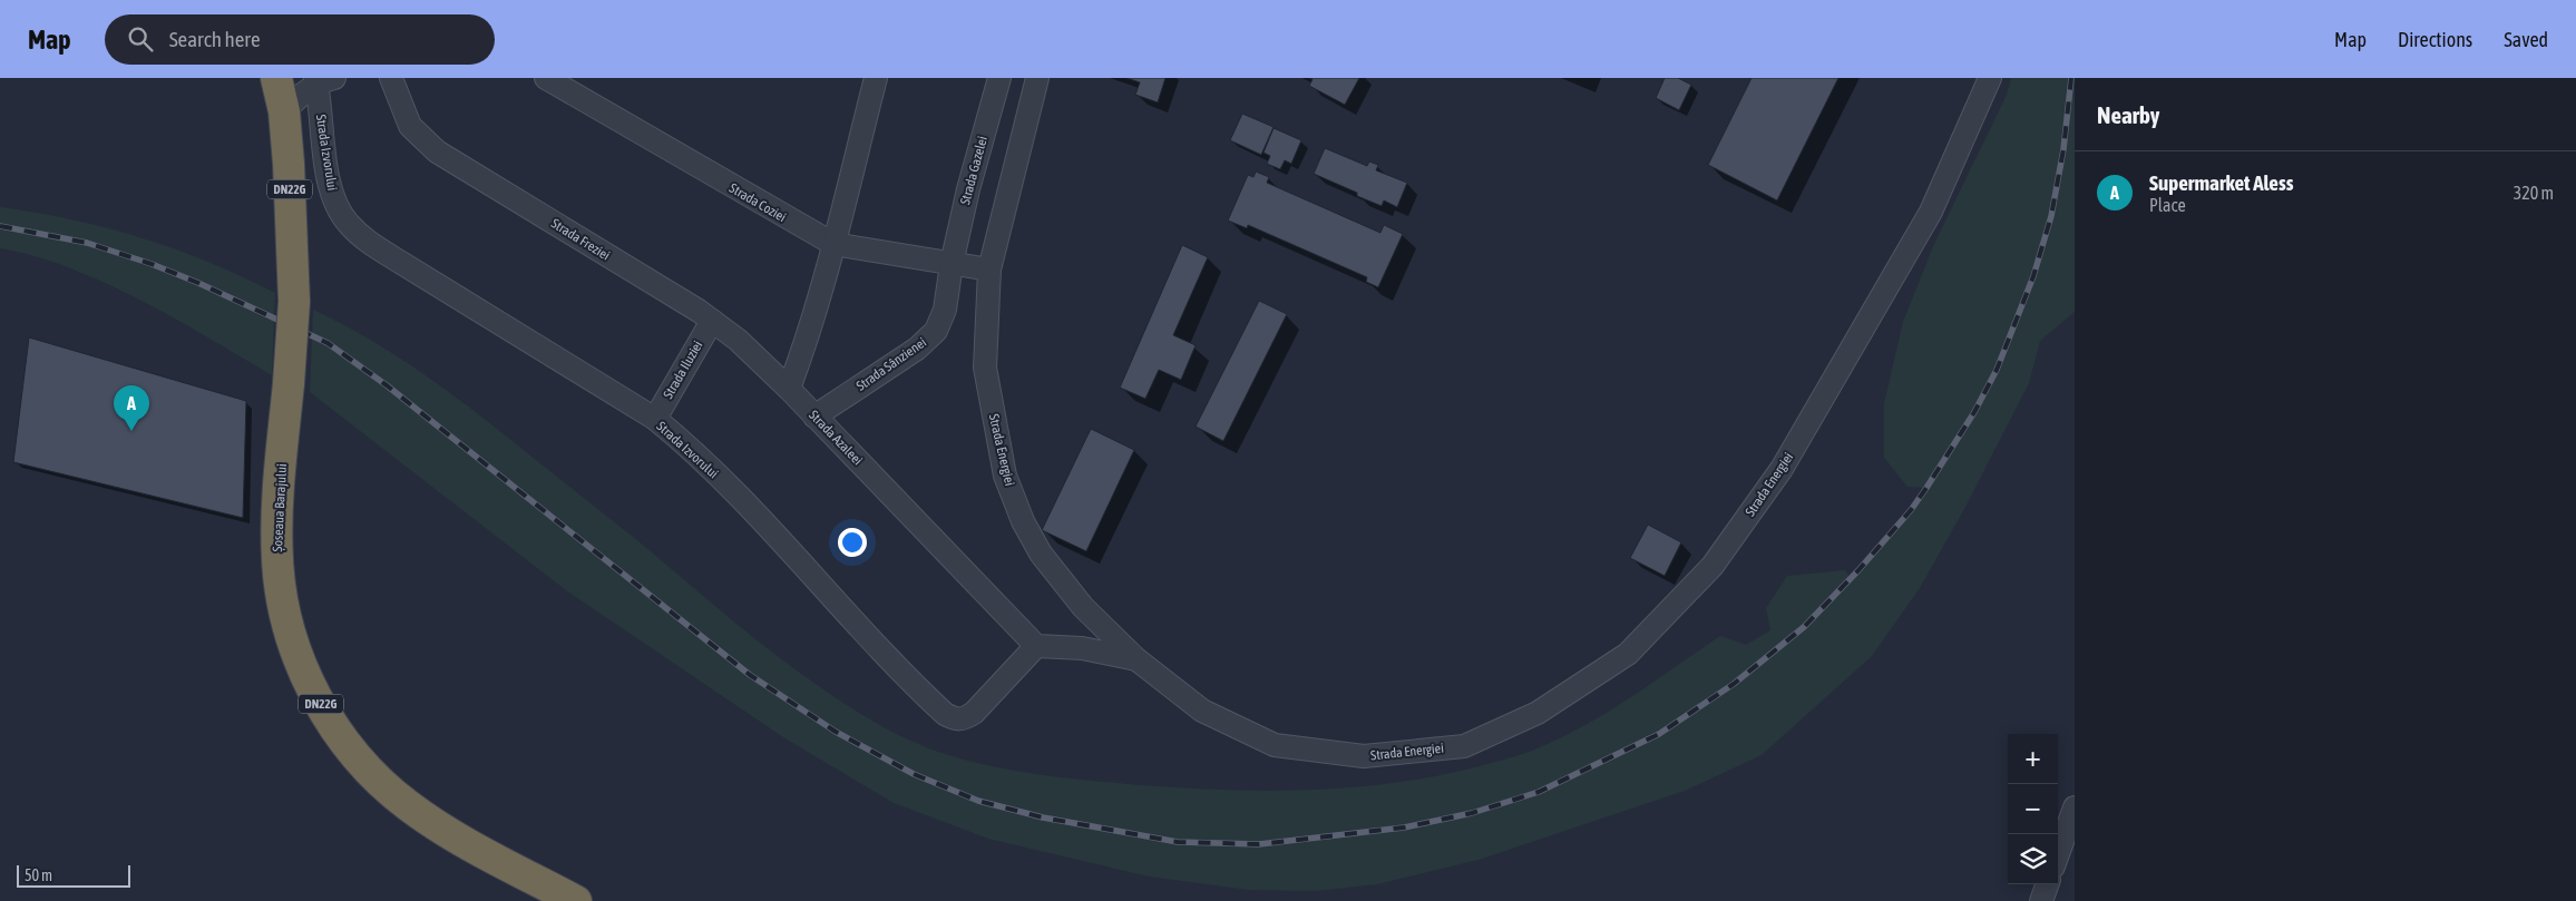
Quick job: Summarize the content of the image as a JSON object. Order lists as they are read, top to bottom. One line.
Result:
{"streets":{"highway":["DN22G","Șoseaua Barajului"],"street":["Strada Izvorului","Strada Gazelei","Strada Coziei","Strada Freziei","Strada Sânzienei","Strada Iluziei","Strada Azaleei","Strada Energiei"]},"crossings":[["Strada Izvorului","Strada Iluziei"],["Strada Izvorului","Strada Azaleei"],["Strada Gazelei","Strada Coziei"],["Strada Gazelei","Strada Sânzienei"],["Strada Coziei","Strada Sânzienei"],["Strada Coziei","Strada Energiei"],["Strada Freziei","Strada Iluziei"],["Strada Freziei","Strada Azaleei"],["Strada Sânzienei","Strada Azaleei"]],"scale_bar":"50 m","page":{"header":"Map","search":"Search here","nav":["Map","Directions","Saved"],"heading":"Nearby","list":[{"mark":"A","name":"Supermarket Aless","note":"Place","value":"320 m"}],"pins":"A","map_buttons":["+","−"],"scale":"50 m"}}
